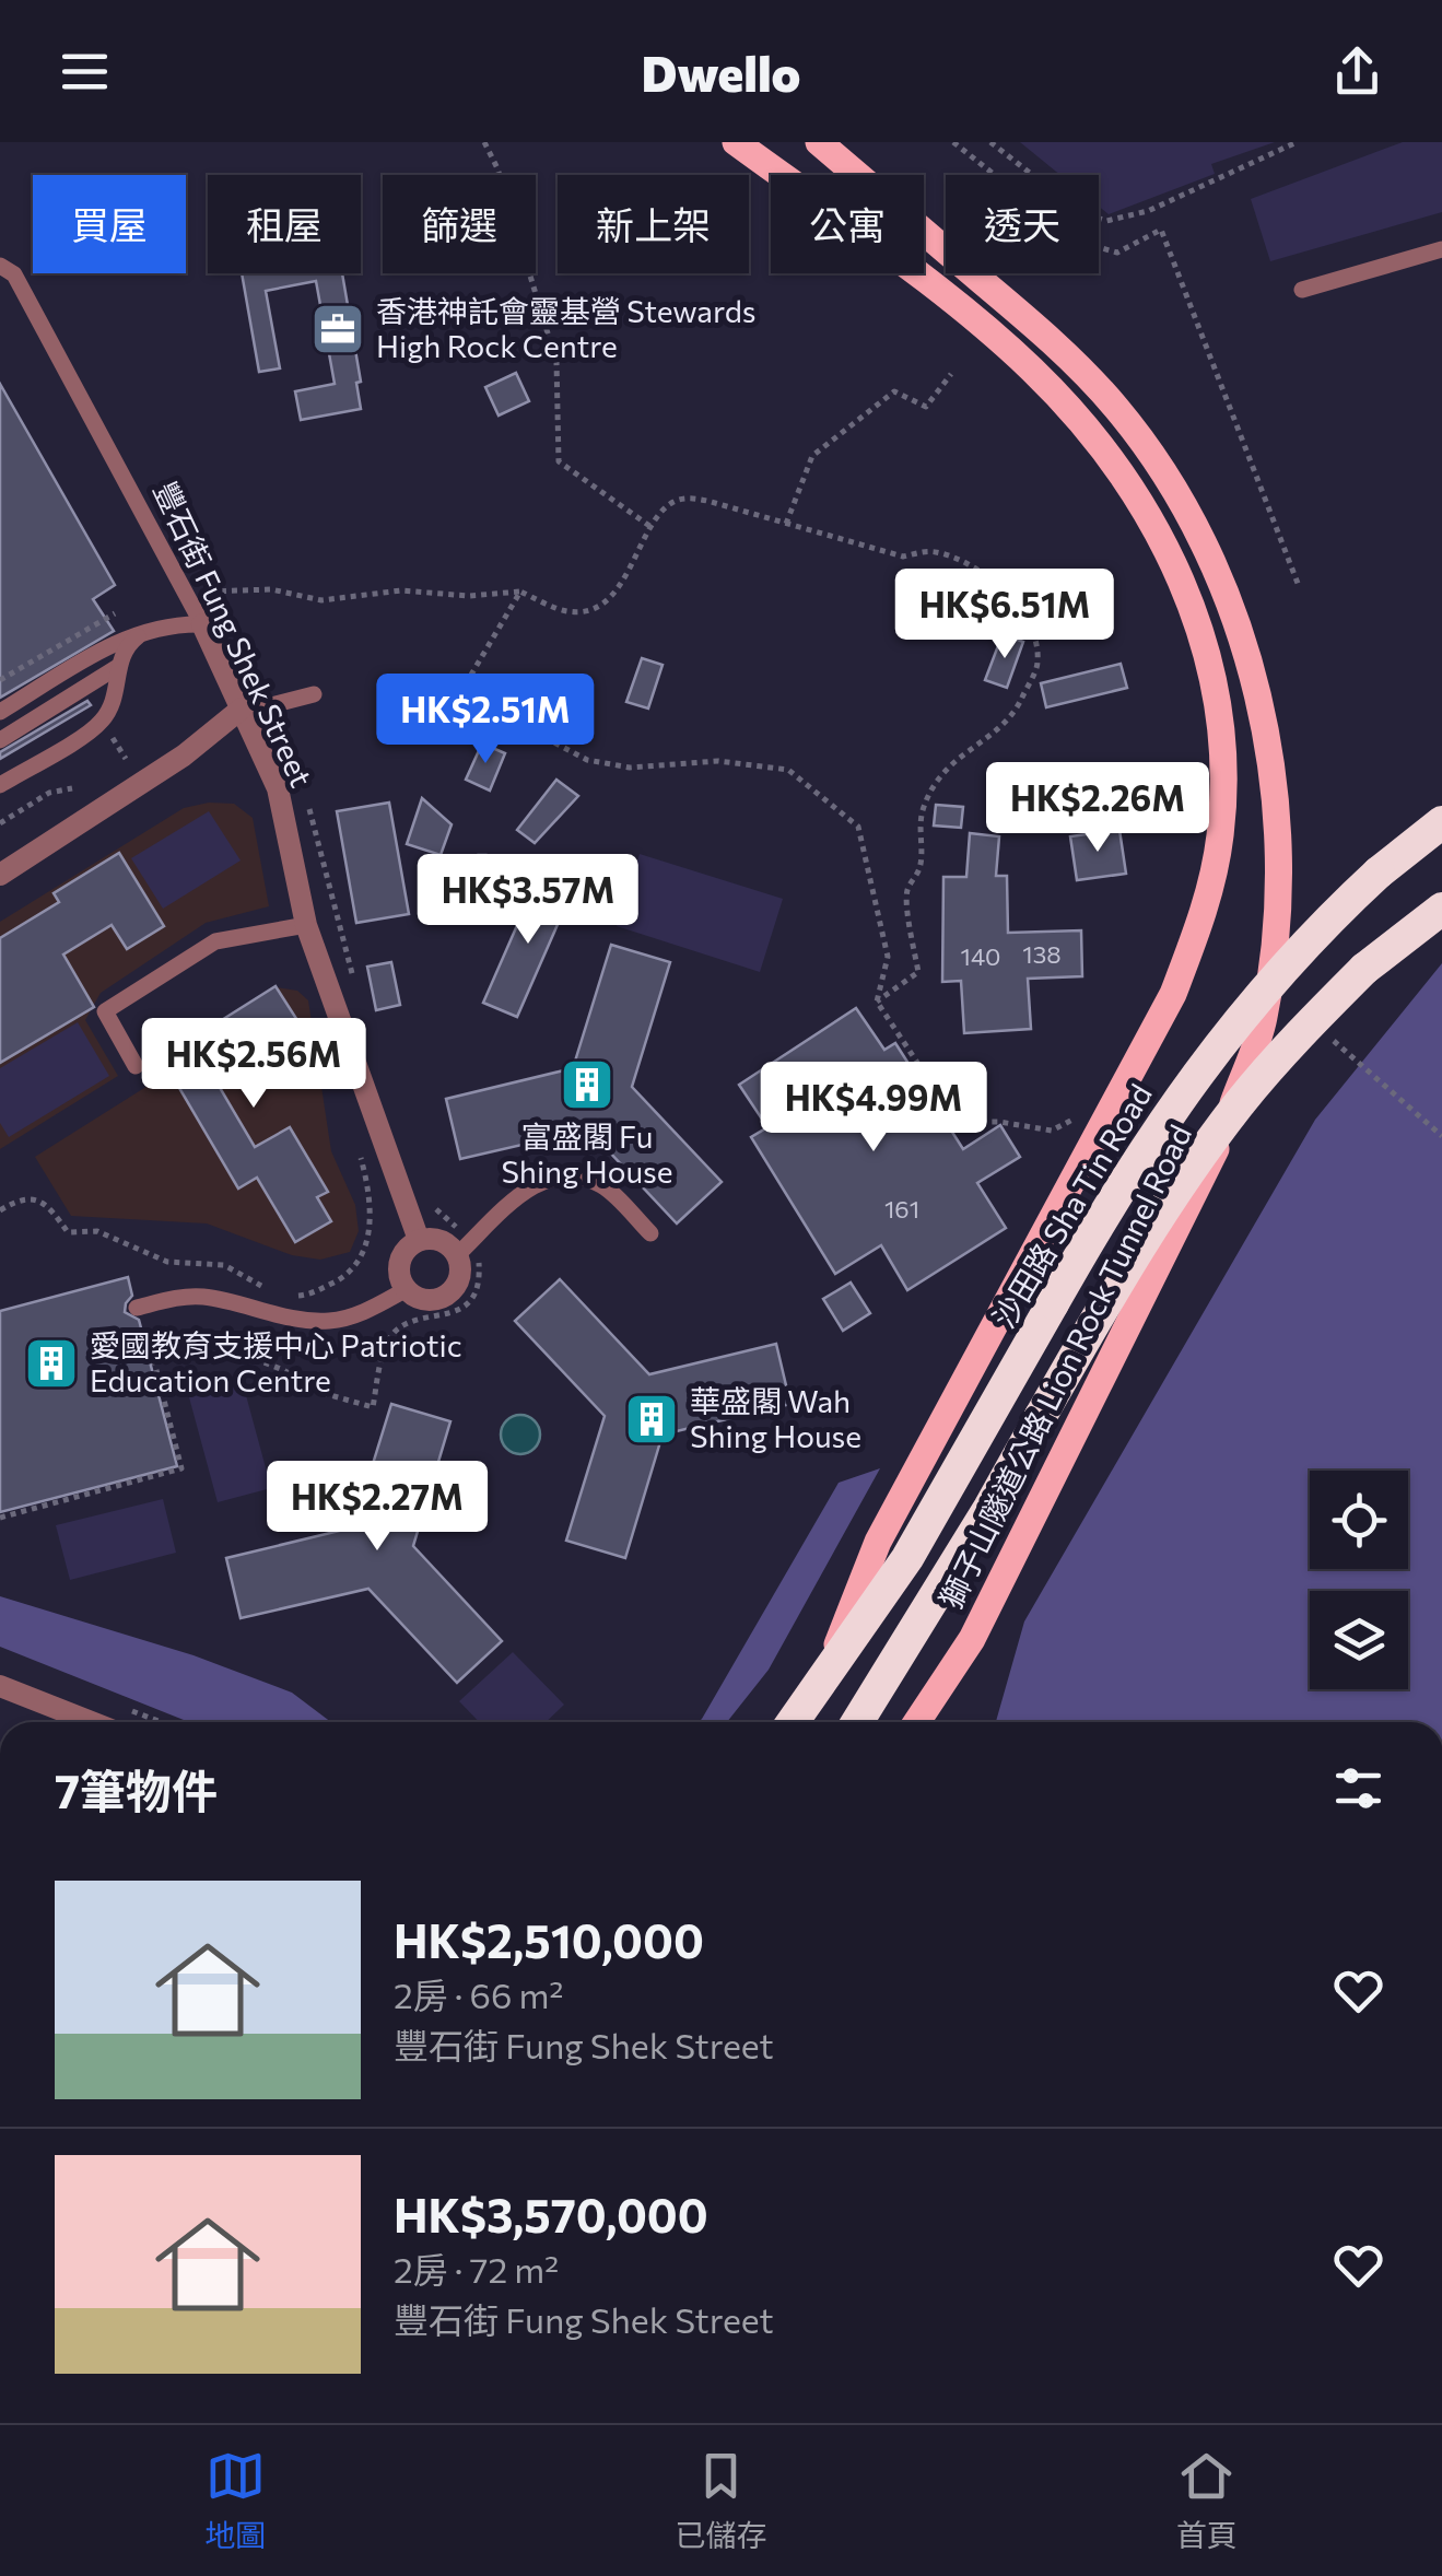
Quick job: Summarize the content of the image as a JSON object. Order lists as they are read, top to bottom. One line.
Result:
{"streets":{"highway":["沙田路 Sha Tin Road"],"main road":["獅子山隧道公路 Lion Rock Tunnel Road"],"street":["豐石街 Fung Shek Street"]},"places":{"office":["香港神託會靈基營 Stewards High Rock Centre"],"building":["富盛閣 Fu Shing House","愛國教育支援中心 Patriotic Education Centre","華盛閣 Wah Shing House"]},"house_numbers":["138","140","161"],"page":{"header":"Dwello","chip":["買屋","租屋","篩選","新上架","公寓","透天"],"price":["HK$6.51M","HK$2.51M","HK$2.26M","HK$3.57M","HK$2.56M","HK$4.99M","HK$2.27M"],"heading":"7筆物件","list":[{"name":"HK$2,510,000","note":"2房 · 66 m² · 豐石街 Fung Shek Street"},{"name":"HK$3,570,000","note":"2房 · 72 m² · 豐石街 Fung Shek Street"}],"tabs":["地圖","已儲存","首頁"]}}
